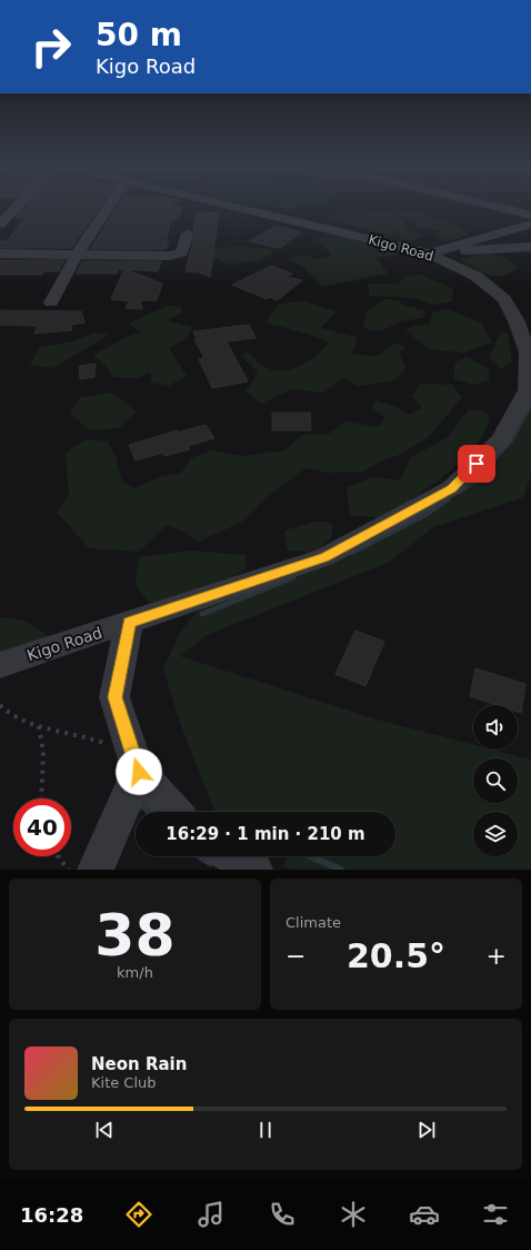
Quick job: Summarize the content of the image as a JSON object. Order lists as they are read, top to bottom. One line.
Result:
{"streets":{"street":["Kigo Road"]},"page":{"turn":["50 m","Kigo Road"],"limit":"40","trip":"16:29 · 1 min · 210 m","tile":[["38","km/h"],"Climate"],"heat":["−","20.5°","+"],"song":["Neon Rain","Kite Club"],"tabs":"16:28"}}
